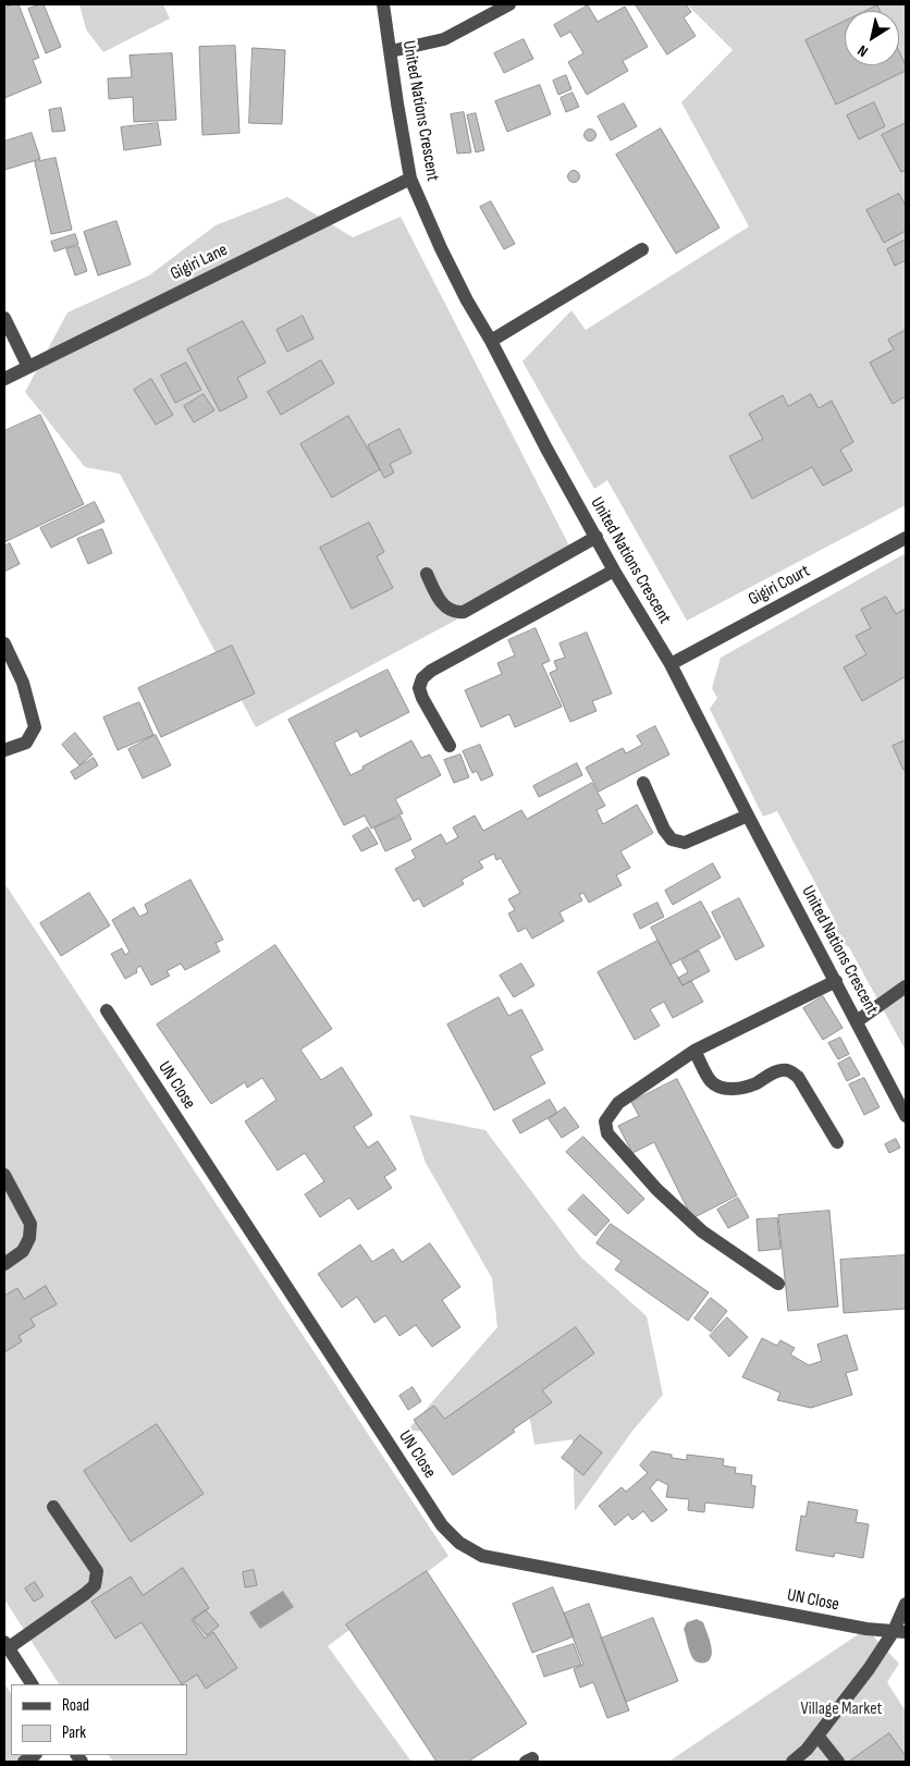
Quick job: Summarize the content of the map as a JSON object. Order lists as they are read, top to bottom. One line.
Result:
{"streets":{"street":["United Nations Crescent","Gigiri Lane","Gigiri Court","UN Close"]},"crossings":[["United Nations Crescent","Gigiri Lane"],["United Nations Crescent","Gigiri Court"]],"parks":["Village Market"],"legend":["Road","Park"],"north":"bottom left"}
